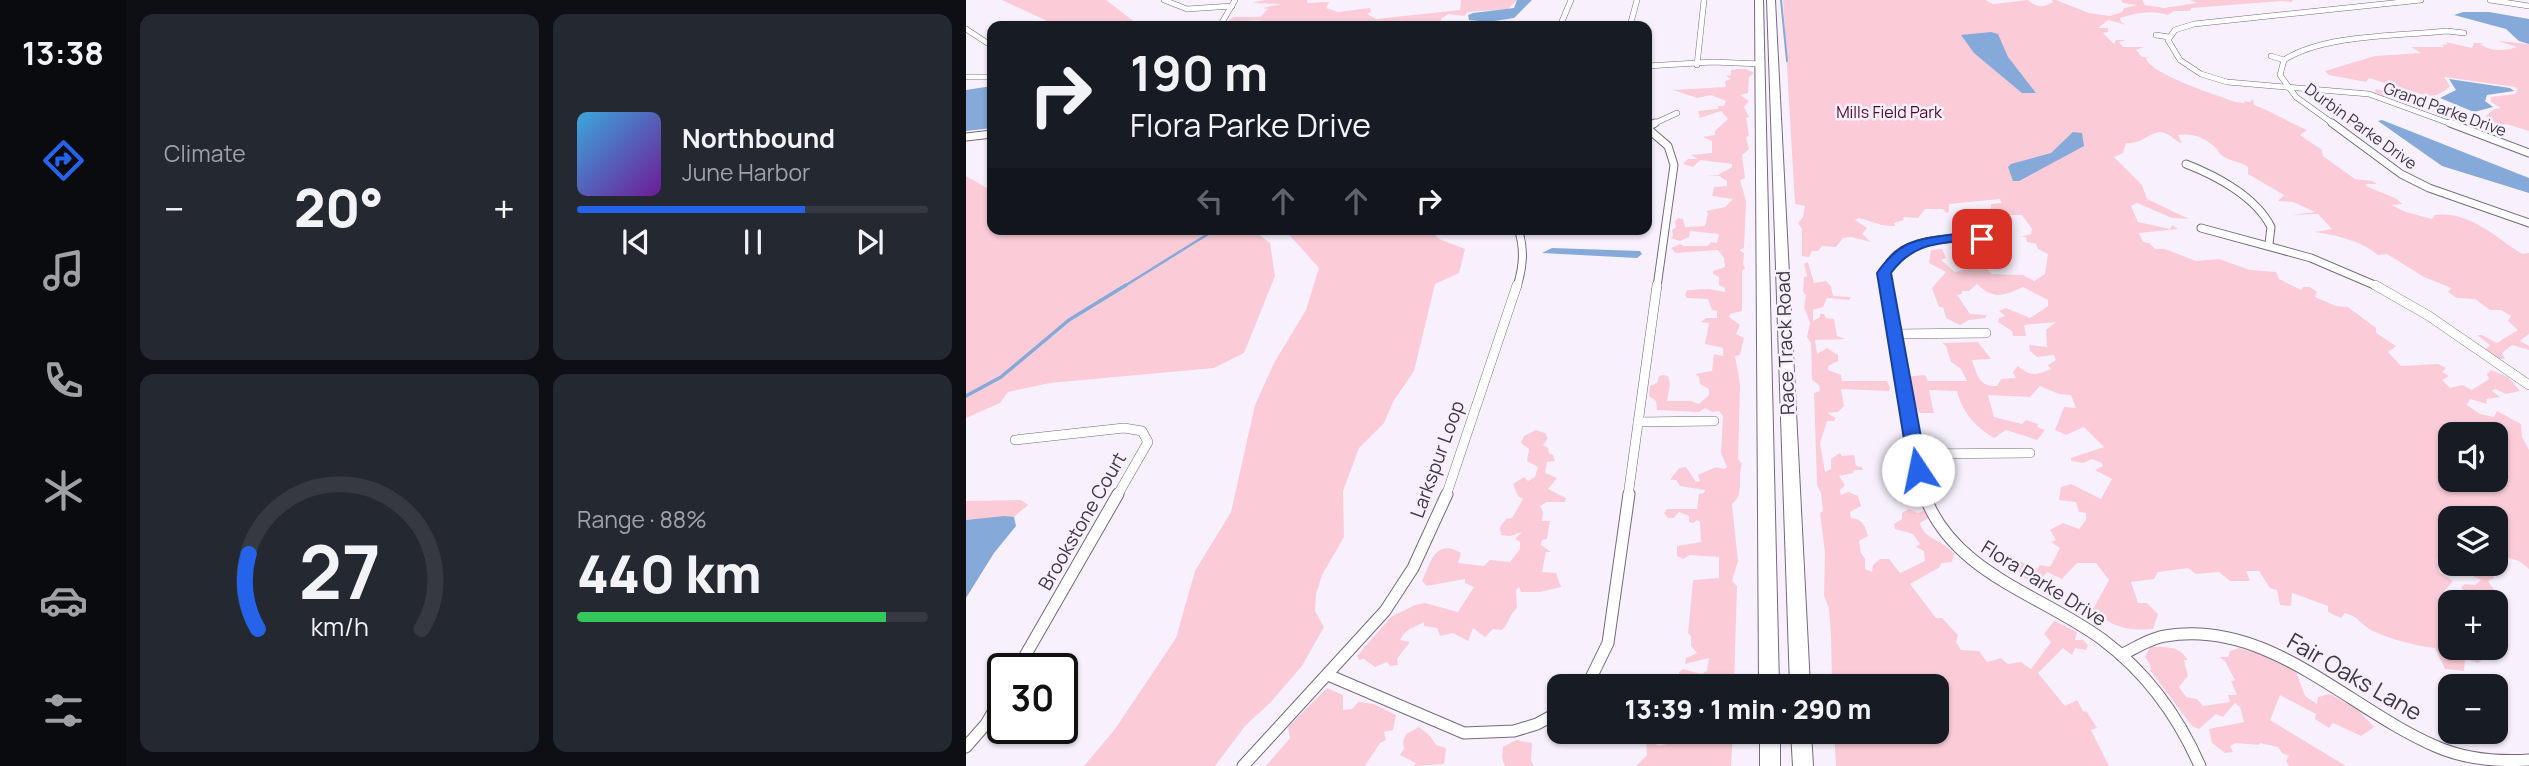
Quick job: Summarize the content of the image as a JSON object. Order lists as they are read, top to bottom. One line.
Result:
{"streets":{"main road":["Race Track Road"],"street":["Grand Parke Drive","Durbin Parke Drive","Larkspur Loop","Brookstone Court","Flora Parke Drive","Fair Oaks Lane"]},"crossings":[["Grand Parke Drive","Durbin Parke Drive"],["Flora Parke Drive","Fair Oaks Lane"]],"parks":["Mills Field Park"],"page":{"tabs":"13:38","tile":["Climate",["Range · 88%","440 km"]],"turn":["190 m","Flora Parke Drive"],"song":["Northbound","June Harbor"],"heat":["−","20°","+"],"map_buttons":["+","−"],"limit":"30","trip":"13:39 · 1 min · 290 m","gauge":["27","km/h"]}}
